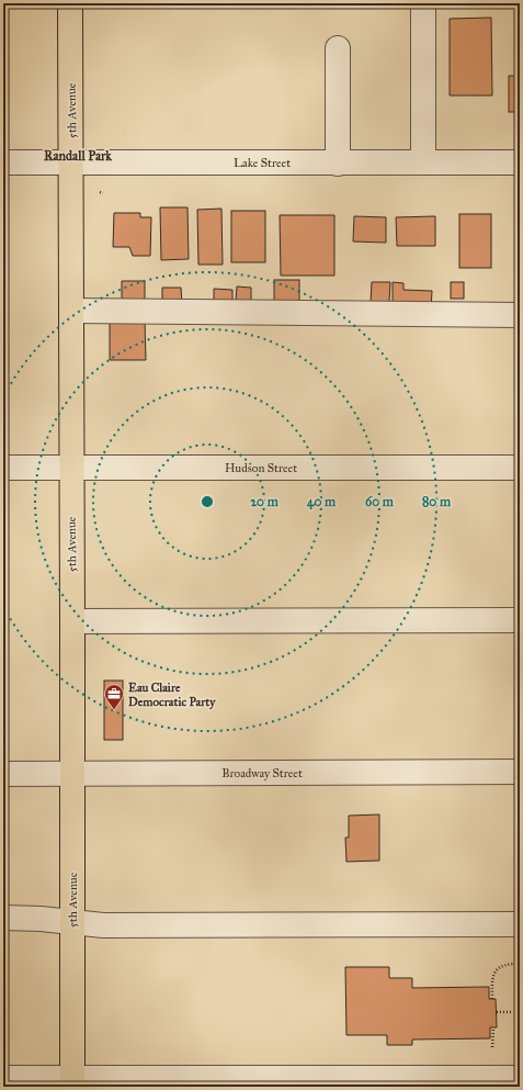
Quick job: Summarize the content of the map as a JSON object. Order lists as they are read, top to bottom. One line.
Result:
{"streets":{"main road":["5th Avenue"],"street":["Lake Street","Hudson Street","Broadway Street"]},"crossings":[["5th Avenue","Lake Street"],["5th Avenue","Hudson Street"],["5th Avenue","Broadway Street"]],"districts":["Randall Park"],"places":{"office":["Eau Claire Democratic Party"]},"rings":["20 m","40 m","60 m","80 m"]}
